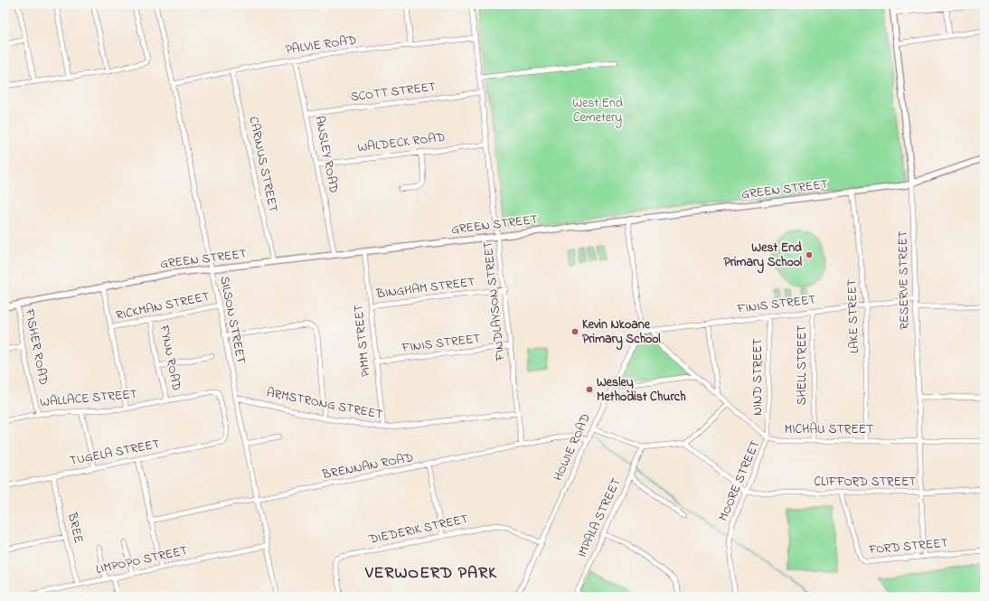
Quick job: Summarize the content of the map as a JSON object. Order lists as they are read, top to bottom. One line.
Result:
{"streets":{"street":["PALVIE ROAD","SCOTT STREET","WALDECK ROAD","ANSLEY ROAD","CARINUS STREET","GREEN STREET","RESERVE STREET","BINGHAM STREET","FINDLAYSON STREET","FINIS STREET","RICKMAN STREET","LAKE STREET","SILSON STREET","PIMM STREET","FISHER ROAD","FYNN ROAD","SHELL STREET","NIND STREET","WALLACE STREET","ARMSTRONG STREET","MICHAU STREET","HOWIE ROAD","TUGELA STREET","BRENNAN ROAD","MOORE STREET","CLIFFORD STREET","IMPALA STREET","BREE","DIEDERIK STREET","FORD STREET","LIMPOPO STREET"]},"crossings":[["PALVIE ROAD","ANSLEY ROAD"],["PALVIE ROAD","CARINUS STREET"],["PALVIE ROAD","FINDLAYSON STREET"],["PALVIE ROAD","SILSON STREET"],["SCOTT STREET","ANSLEY ROAD"],["SCOTT STREET","FINDLAYSON STREET"],["WALDECK ROAD","ANSLEY ROAD"],["WALDECK ROAD","FINDLAYSON STREET"],["ANSLEY ROAD","GREEN STREET"],["CARINUS STREET","GREEN STREET"],["GREEN STREET","RESERVE STREET"],["GREEN STREET","FINDLAYSON STREET"],["GREEN STREET","LAKE STREET"],["GREEN STREET","SILSON STREET"],["GREEN STREET","PIMM STREET"],["GREEN STREET","FISHER ROAD"],["RESERVE STREET","FINIS STREET"],["RESERVE STREET","MICHAU STREET"],["RESERVE STREET","CLIFFORD STREET"],["RESERVE STREET","FORD STREET"],["BINGHAM STREET","FINDLAYSON STREET"],["BINGHAM STREET","PIMM STREET"],["FINDLAYSON STREET","FINIS STREET"],["FINDLAYSON STREET","ARMSTRONG STREET"],["FINDLAYSON STREET","BRENNAN ROAD"],["FINIS STREET","LAKE STREET"],["FINIS STREET","PIMM STREET"],["FINIS STREET","SHELL STREET"],["FINIS STREET","NIND STREET"],["FINIS STREET","MICHAU STREET"],["FINIS STREET","HOWIE ROAD"],["RICKMAN STREET","SILSON STREET"],["RICKMAN STREET","FYNN ROAD"],["LAKE STREET","MICHAU STREET"],["SILSON STREET","ARMSTRONG STREET"],["SILSON STREET","BRENNAN ROAD"],["SILSON STREET","LIMPOPO STREET"],["PIMM STREET","ARMSTRONG STREET"],["FISHER ROAD","WALLACE STREET"],["FYNN ROAD","WALLACE STREET"],["SHELL STREET","MICHAU STREET"],["NIND STREET","MICHAU STREET"],["NIND STREET","MOORE STREET"],["WALLACE STREET","TUGELA STREET"],["MICHAU STREET","MOORE STREET"],["HOWIE ROAD","BRENNAN ROAD"],["HOWIE ROAD","DIEDERIK STREET"],["TUGELA STREET","BREE"],["MOORE STREET","CLIFFORD STREET"],["CLIFFORD STREET","FORD STREET"],["BREE","LIMPOPO STREET"]],"districts":["VERWOERD PARK"],"parks":["West End Cemetery"],"places":["West End Primary School","Kevin Nkoane Primary School","Wesley Methodist Church"]}
